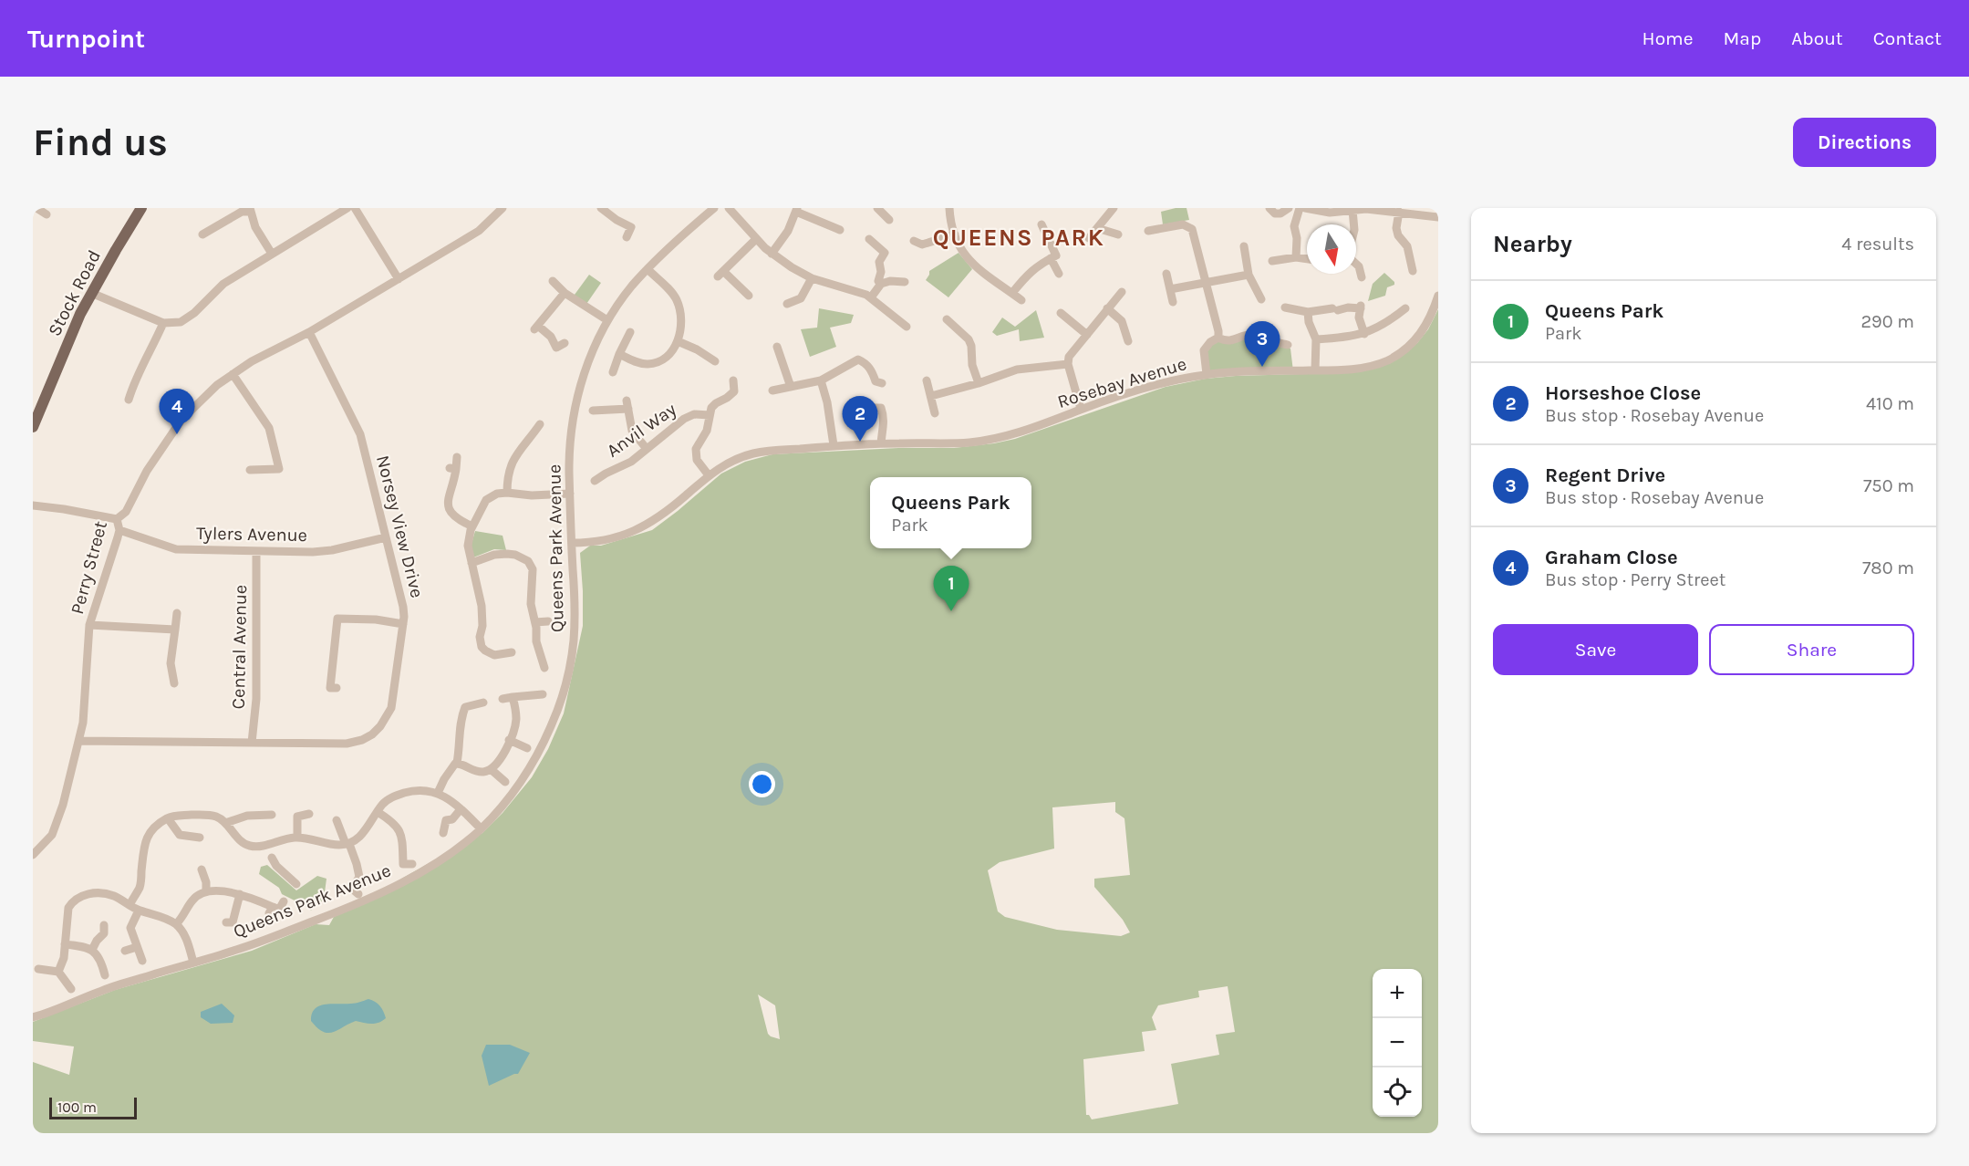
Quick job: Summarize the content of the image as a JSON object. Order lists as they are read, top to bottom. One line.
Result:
{"streets":{"main road":["Stock Road"],"street":["Rosebay Avenue","Anvil Way","Norsey View Drive","Tylers Avenue","Queens Park Avenue","Perry Street","Central Avenue"]},"crossings":[["Rosebay Avenue","Queens Park Avenue"],["Norsey View Drive","Tylers Avenue"],["Norsey View Drive","Perry Street"],["Norsey View Drive","Central Avenue"],["Tylers Avenue","Perry Street"],["Tylers Avenue","Central Avenue"]],"districts":["QUEENS PARK"],"scale_bar":"100 m","north":"bottom","page":{"header":"Turnpoint","nav":["Home","Map","About","Contact"],"buttons":["Directions",["Save","Share"]],"title":"Find us","heading":["Nearby","4 results"],"list":[{"mark":"1","name":"Queens Park","note":"Park","value":"290 m"},{"mark":"2","name":"Horseshoe Close","note":"Bus stop · Rosebay Avenue","value":"410 m"},{"mark":"3","name":"Regent Drive","note":"Bus stop · Rosebay Avenue","value":"750 m"},{"mark":"4","name":"Graham Close","note":"Bus stop · Perry Street","value":"780 m"}],"pins":["3","4","2","1"],"popup":["Queens Park","Park"],"map_buttons":["+","−"],"scale":"100 m"}}
